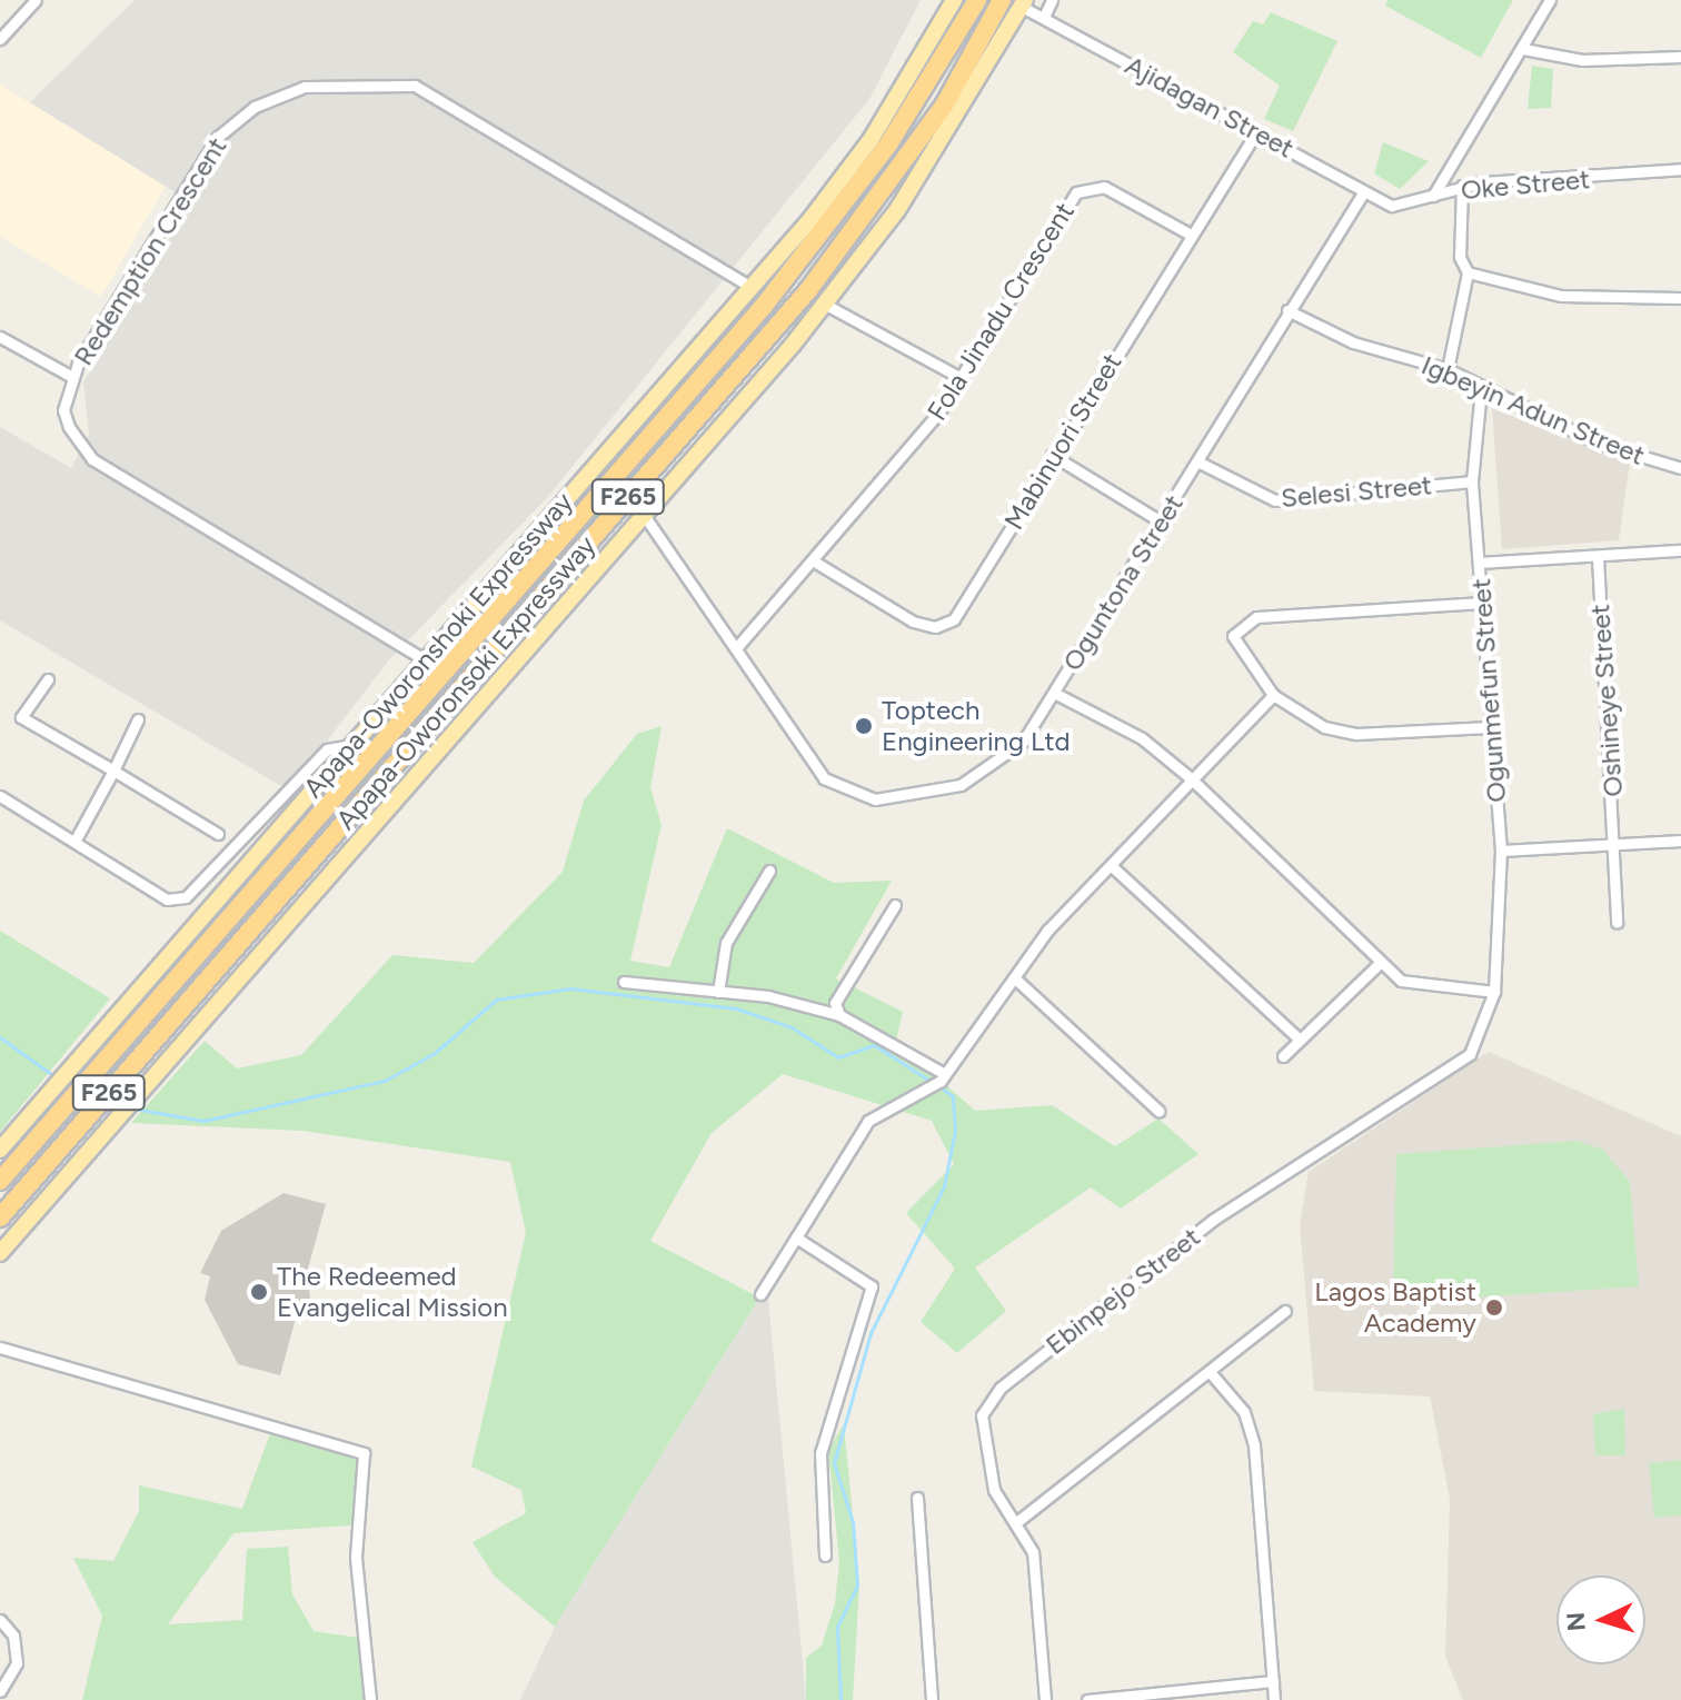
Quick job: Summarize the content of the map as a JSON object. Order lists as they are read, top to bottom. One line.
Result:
{"streets":{"highway":["F265","Apapa-Oworonsoki Expressway"],"main road":["Apapa-Oworonshoki Expressway"],"street":["Ajidagan Street","Oke Street","Redemption Crescent","Fola Jinadu Crescent","Igbeyin Adun Street","Mabinuori Street","Selesi Street","Oguntona Street","Ogunmefun Street","Oshineye Street","Ebinpejo Street"]},"crossings":[["Ajidagan Street","Oke Street"],["Ajidagan Street","Mabinuori Street"],["Ajidagan Street","Oguntona Street"],["Ajidagan Street","Apapa-Oworonsoki Expressway"],["Redemption Crescent","Apapa-Oworonshoki Expressway"],["Fola Jinadu Crescent","Mabinuori Street"],["Fola Jinadu Crescent","Oguntona Street"],["Igbeyin Adun Street","Oguntona Street"],["Igbeyin Adun Street","Ogunmefun Street"],["Selesi Street","Oguntona Street"],["Selesi Street","Ogunmefun Street"],["Oguntona Street","Apapa-Oworonsoki Expressway"],["Ogunmefun Street","Ebinpejo Street"]],"places":["Toptech Engineering Ltd","The Redeemed Evangelical Mission","Lagos Baptist Academy"],"north":"left"}
